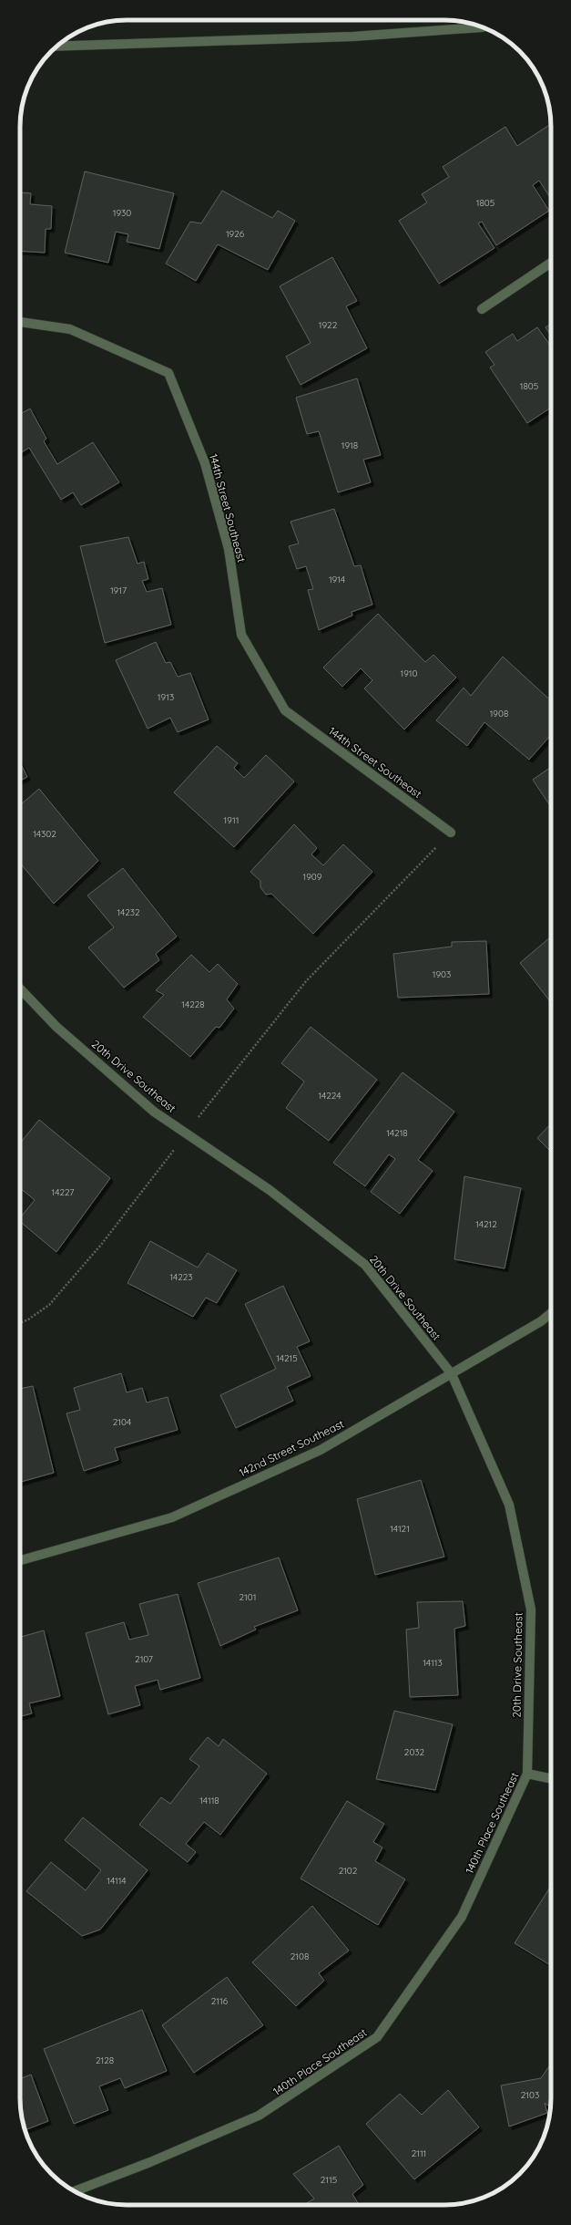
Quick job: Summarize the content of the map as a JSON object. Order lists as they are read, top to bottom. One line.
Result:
{"streets":{"street":["144th Street Southeast","20th Drive Southeast","142nd Street Southeast","140th Place Southeast"]},"crossings":[["20th Drive Southeast","142nd Street Southeast"],["20th Drive Southeast","140th Place Southeast"]],"house_numbers":["1805","1930","1926","1922","1805","1918","1914","1917","1910","1913","1908","1911","14302","1909","14232","1903","14228","14224","14218","14227","14212","14223","14215","2104","14121","2101","2107","14113","2032","14118","2102","14114","2108","2116","2128","2103","2111","2115"]}
